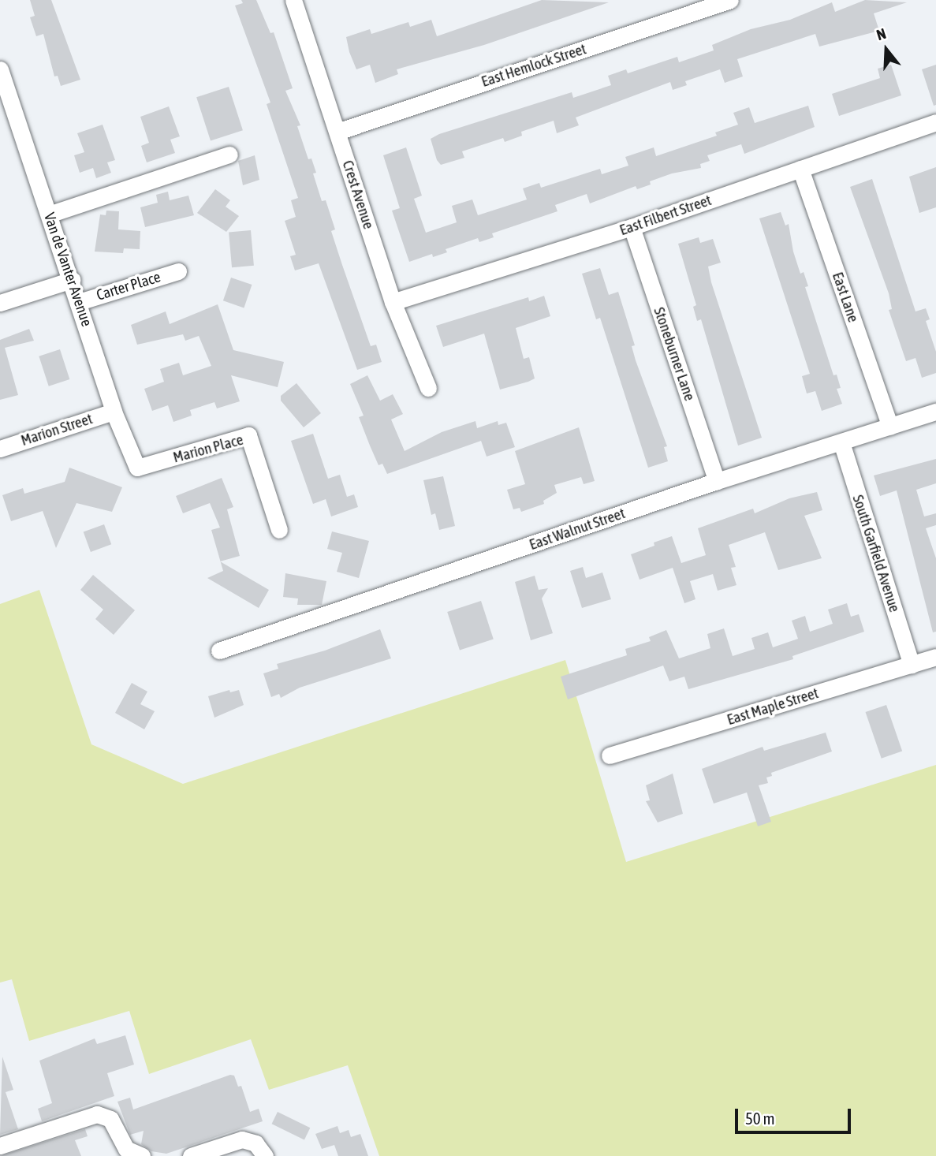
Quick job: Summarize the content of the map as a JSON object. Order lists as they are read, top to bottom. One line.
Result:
{"streets":{"street":["East Hemlock Street","Crest Avenue","East Filbert Street","Van de Vanter Avenue","Carter Place","East Lane","Stoneburner Lane","Marion Street","Marion Place","East Walnut Street","South Garfield Avenue","East Maple Street"]},"crossings":[["East Hemlock Street","Crest Avenue"],["Crest Avenue","East Filbert Street"],["East Filbert Street","East Lane"],["East Filbert Street","Stoneburner Lane"],["Van de Vanter Avenue","Carter Place"],["Van de Vanter Avenue","Marion Street"],["Van de Vanter Avenue","Marion Place"],["East Lane","East Walnut Street"],["Stoneburner Lane","East Walnut Street"],["East Walnut Street","South Garfield Avenue"],["South Garfield Avenue","East Maple Street"]],"scale_bar":"50 m","north":"top"}
